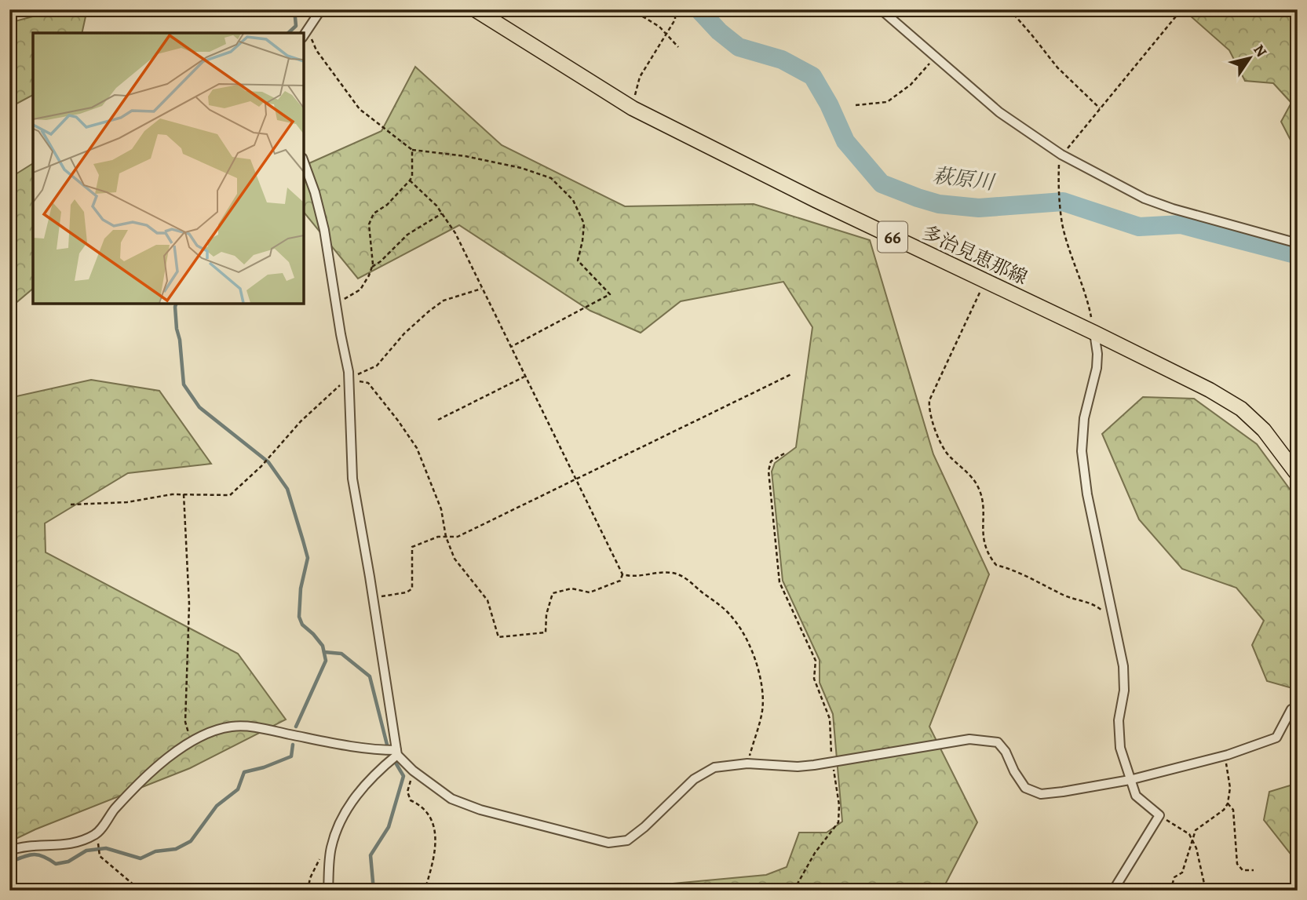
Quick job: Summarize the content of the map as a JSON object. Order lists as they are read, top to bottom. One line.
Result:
{"streets":{"main road":["66","多治見恵那線"]},"water":["萩原川"],"north":"top right"}
